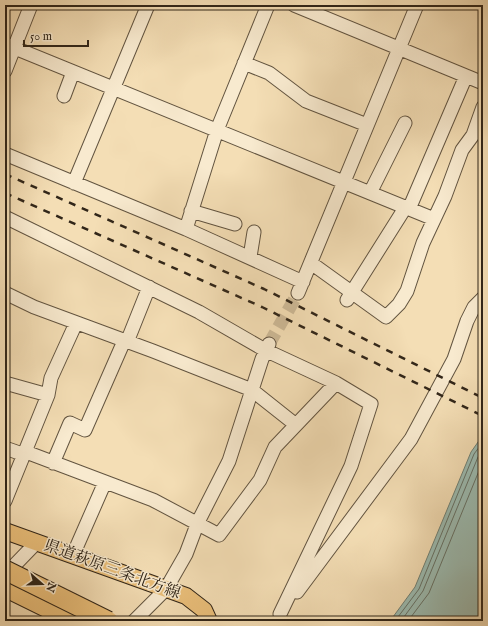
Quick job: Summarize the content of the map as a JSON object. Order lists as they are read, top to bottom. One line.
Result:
{"streets":{"main road":["県道萩原三条北方線"]},"scale_bar":"50 m","north":"right"}
